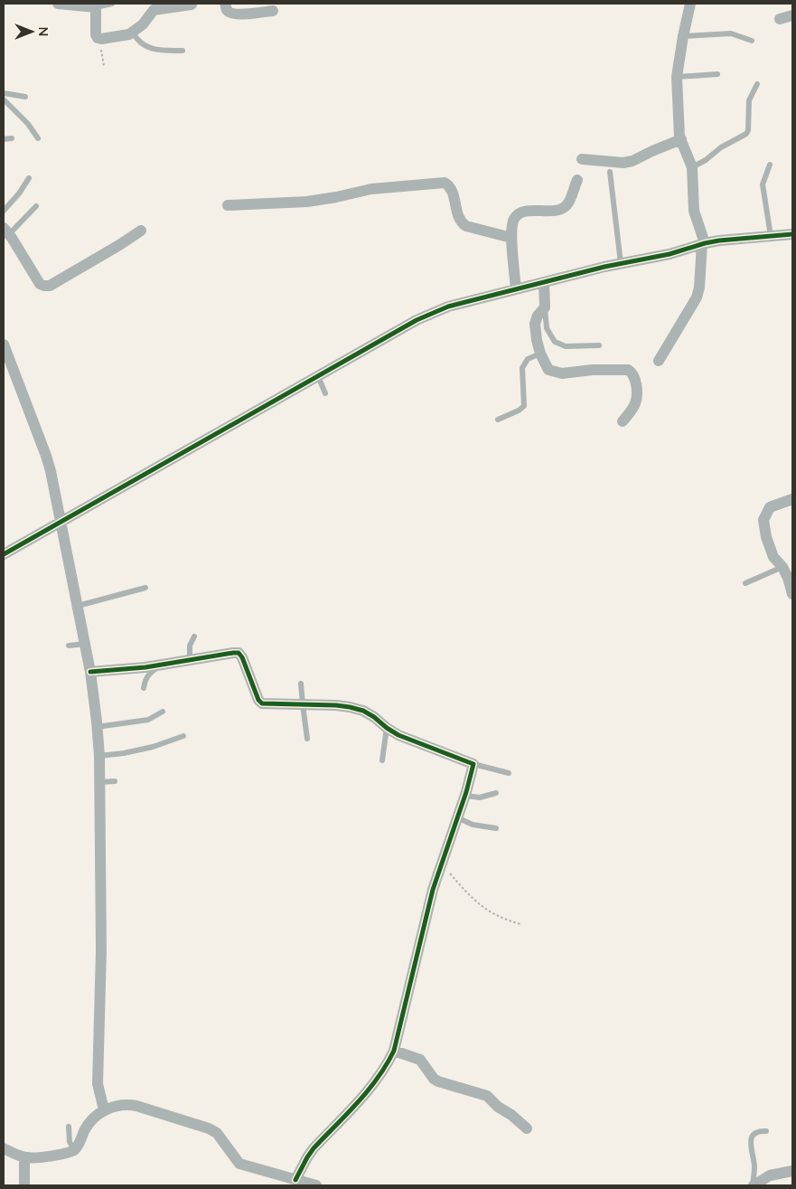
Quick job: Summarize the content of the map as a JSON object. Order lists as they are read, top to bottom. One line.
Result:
{"north":"right"}
